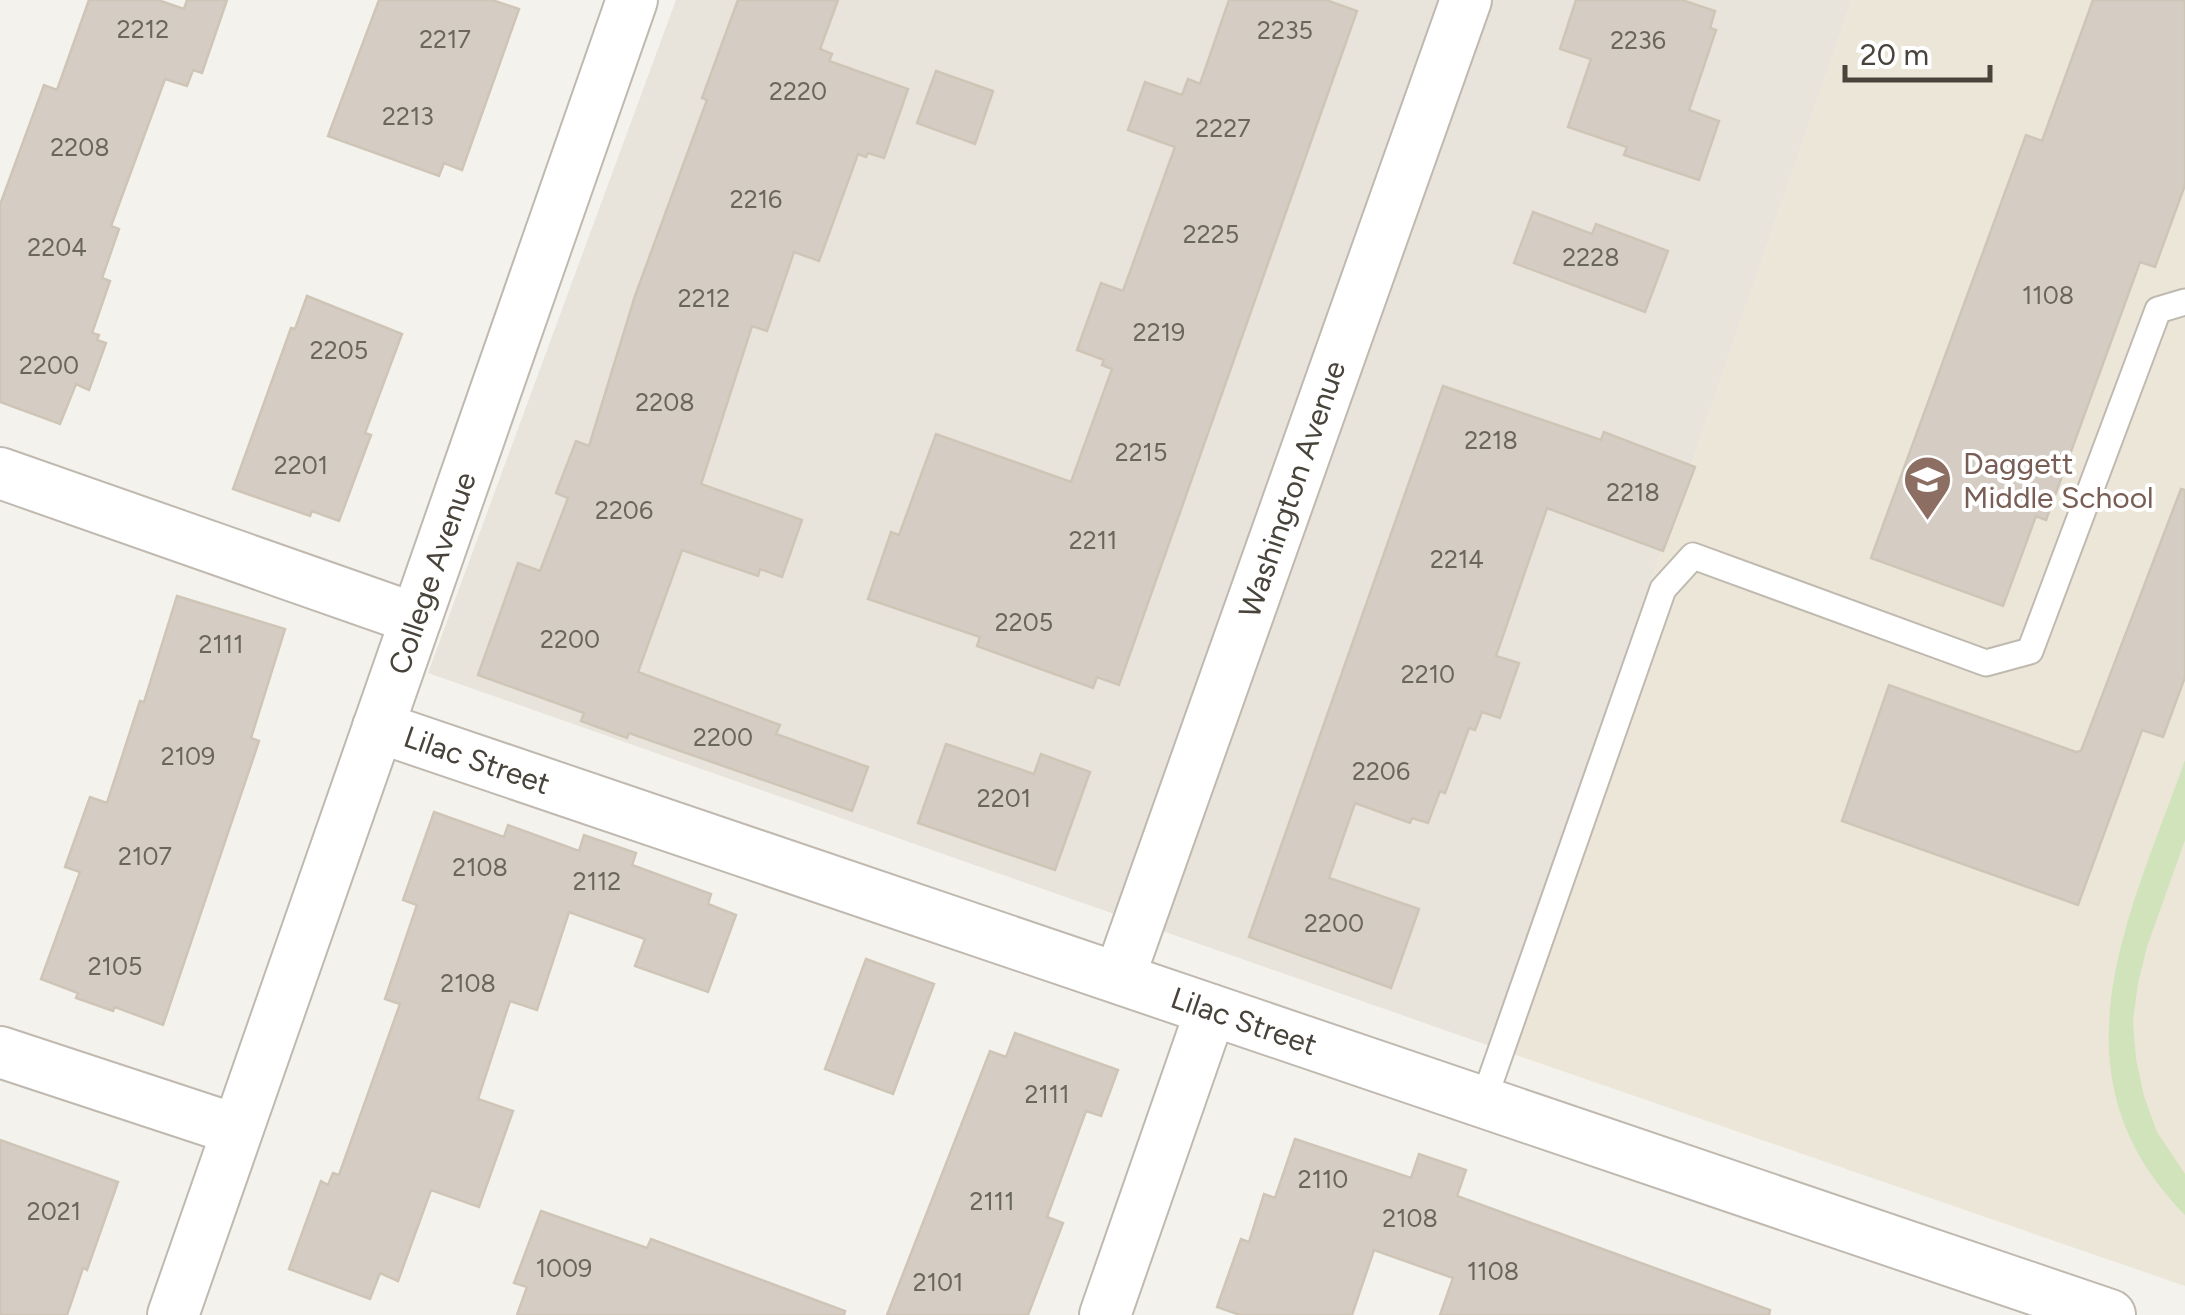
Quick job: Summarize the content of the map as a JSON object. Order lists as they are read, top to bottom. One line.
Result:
{"streets":{"street":["Washington Avenue","College Avenue","Lilac Street"]},"crossings":[["Washington Avenue","Lilac Street"],["College Avenue","Lilac Street"]],"places":{"school or university":["Daggett Middle School"]},"house_numbers":["2212","2235","2217","2236","2220","2213","2227","2208","2216","2225","2204","2228","1108","2212","2219","2205","2200","2208","2218","2215","2201","2218","2206","2211","2214","2205","2200","2111","2210","2200","2109","2206","2201","2107","2108","2112","2200","2105","2108","2111","2110","2111","2021","2108","1009","1108","2101"],"scale_bar":"20 m"}
